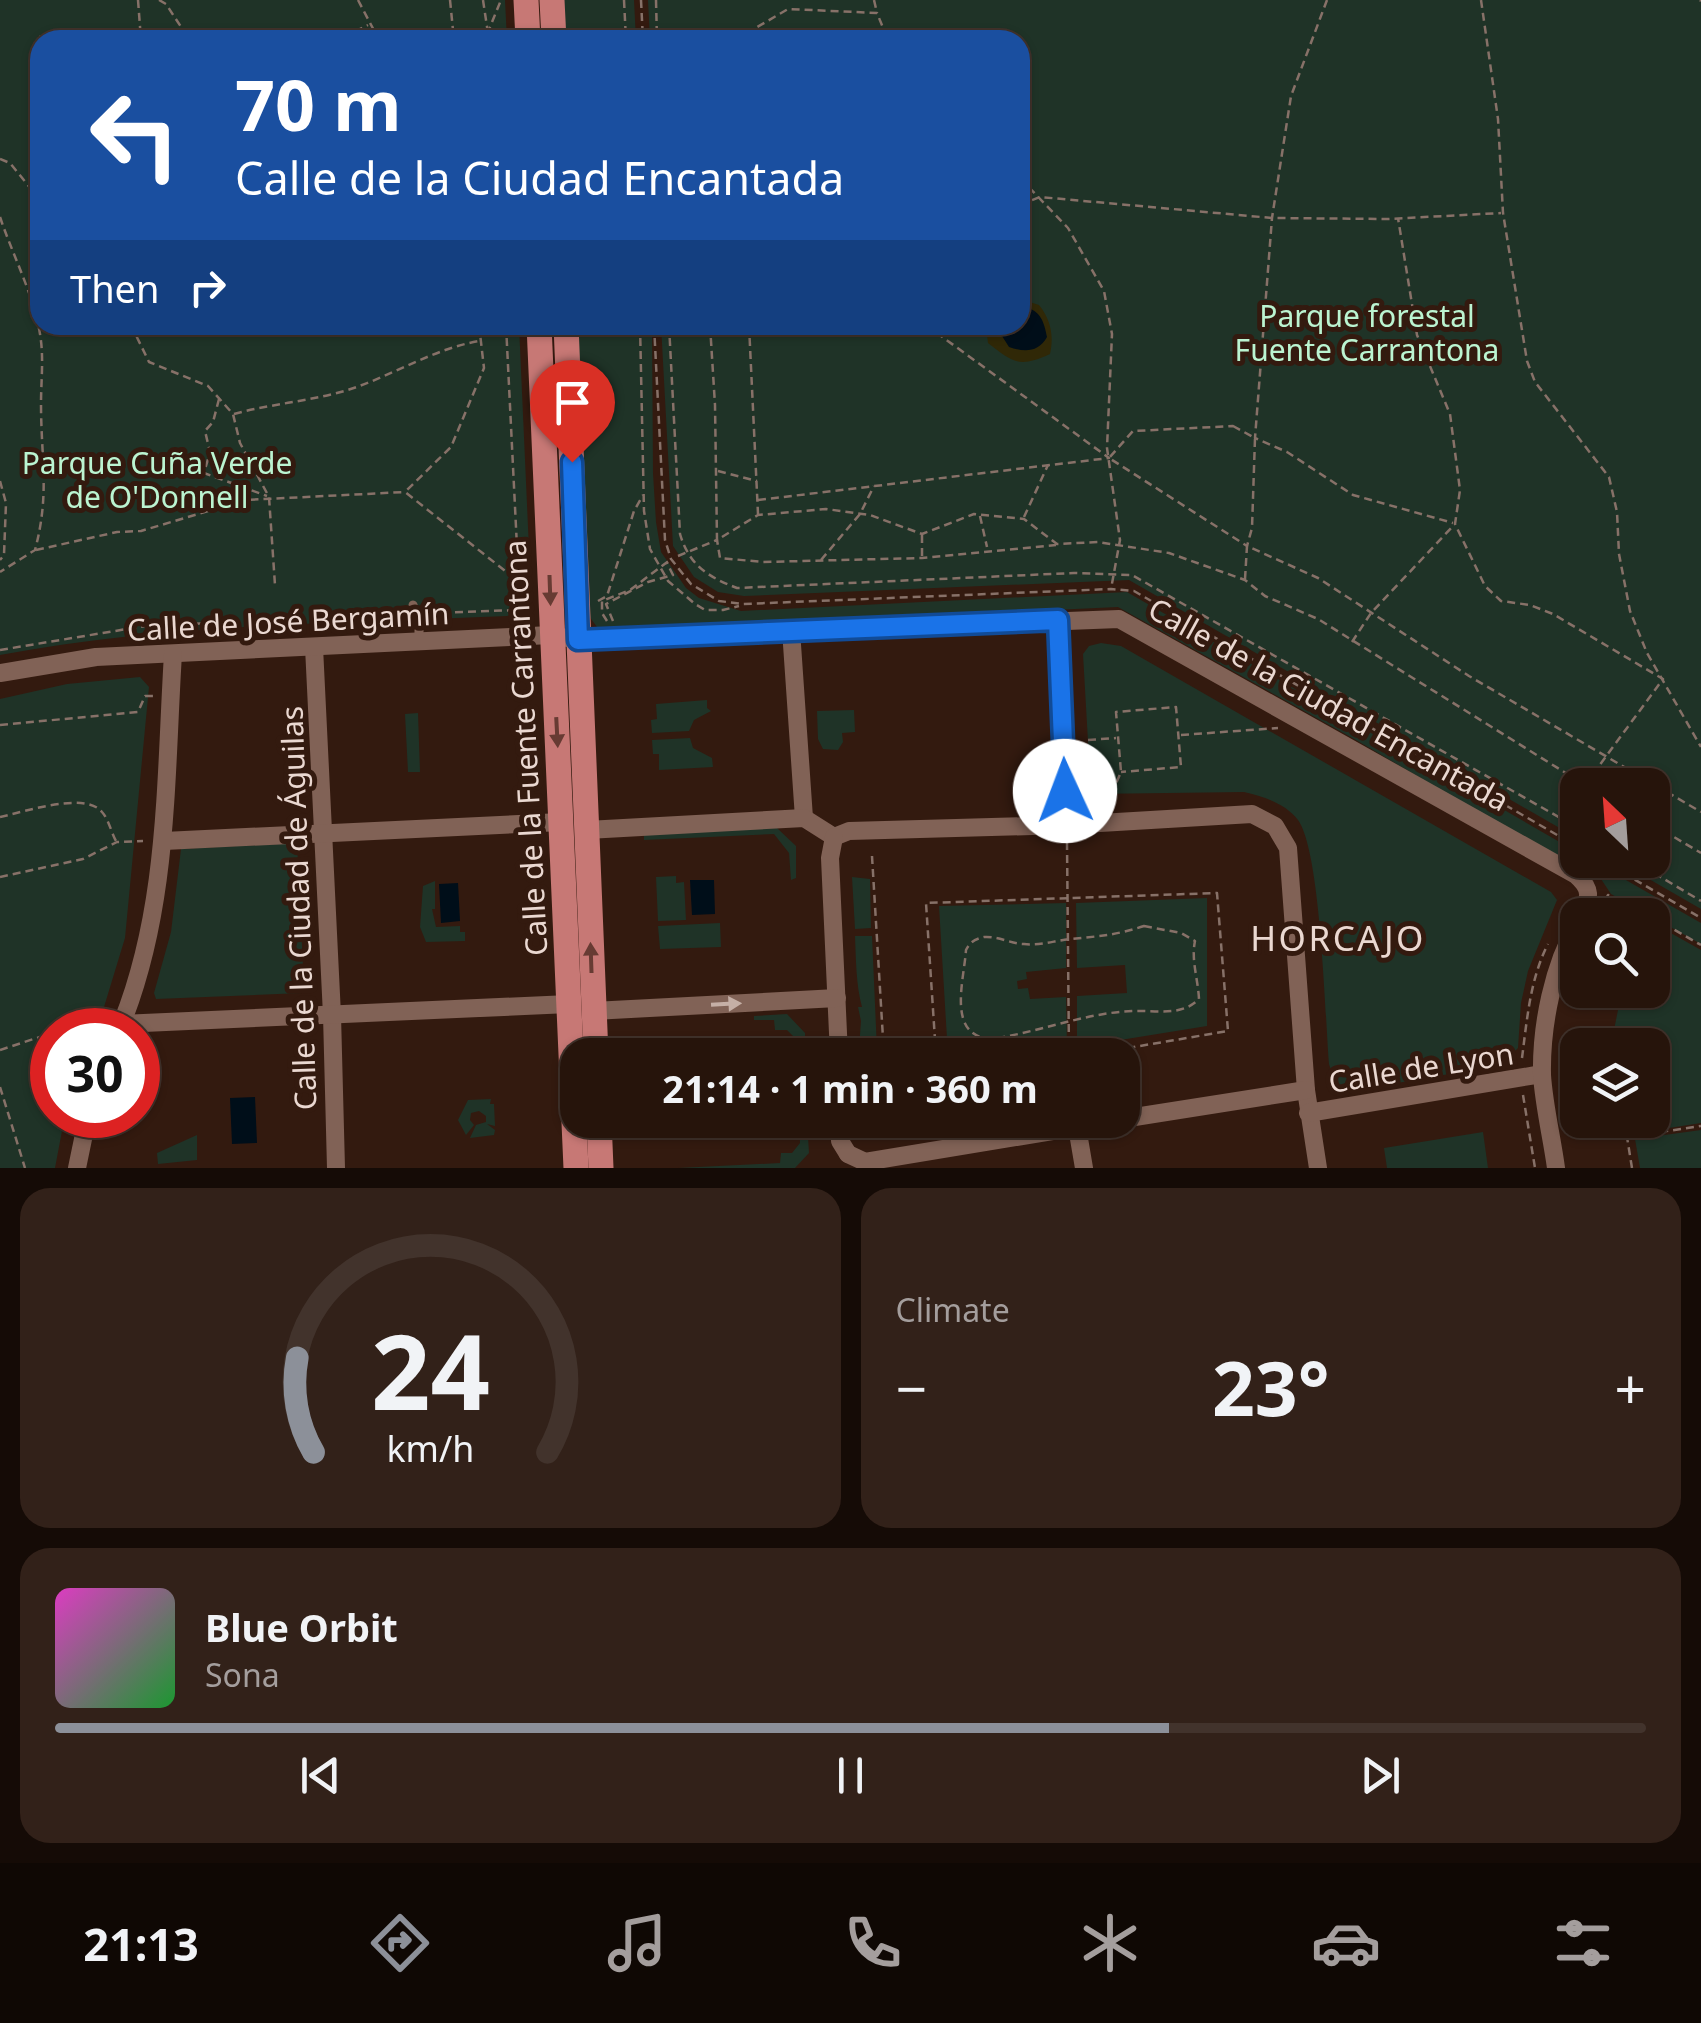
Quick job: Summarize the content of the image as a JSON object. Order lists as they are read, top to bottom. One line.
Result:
{"streets":{"main road":["Calle de la Fuente Carrantona"],"street":["Calle de José Bergamín","Calle de la Ciudad Encantada","Calle de la Ciudad de Águilas","Calle de Lyon"]},"crossings":[["Calle de José Bergamín","Calle de la Ciudad Encantada"],["Calle de José Bergamín","Calle de la Fuente Carrantona"],["Calle de José Bergamín","Calle de la Ciudad de Águilas"],["Calle de la Ciudad Encantada","Calle de la Fuente Carrantona"]],"districts":["HORCAJO"],"parks":["Parque forestal Fuente Carrantona","Parque Cuña Verde de O'Donnell"],"north":"top left","page":{"turn":["70 m","Calle de la Ciudad Encantada"],"then":"Then","limit":"30","trip":"21:14 · 1 min · 360 m","tile":"Climate","heat":["−","23°","+"],"song":["Blue Orbit","Sona"],"tabs":"21:13","gauge":["24","km/h"]}}
